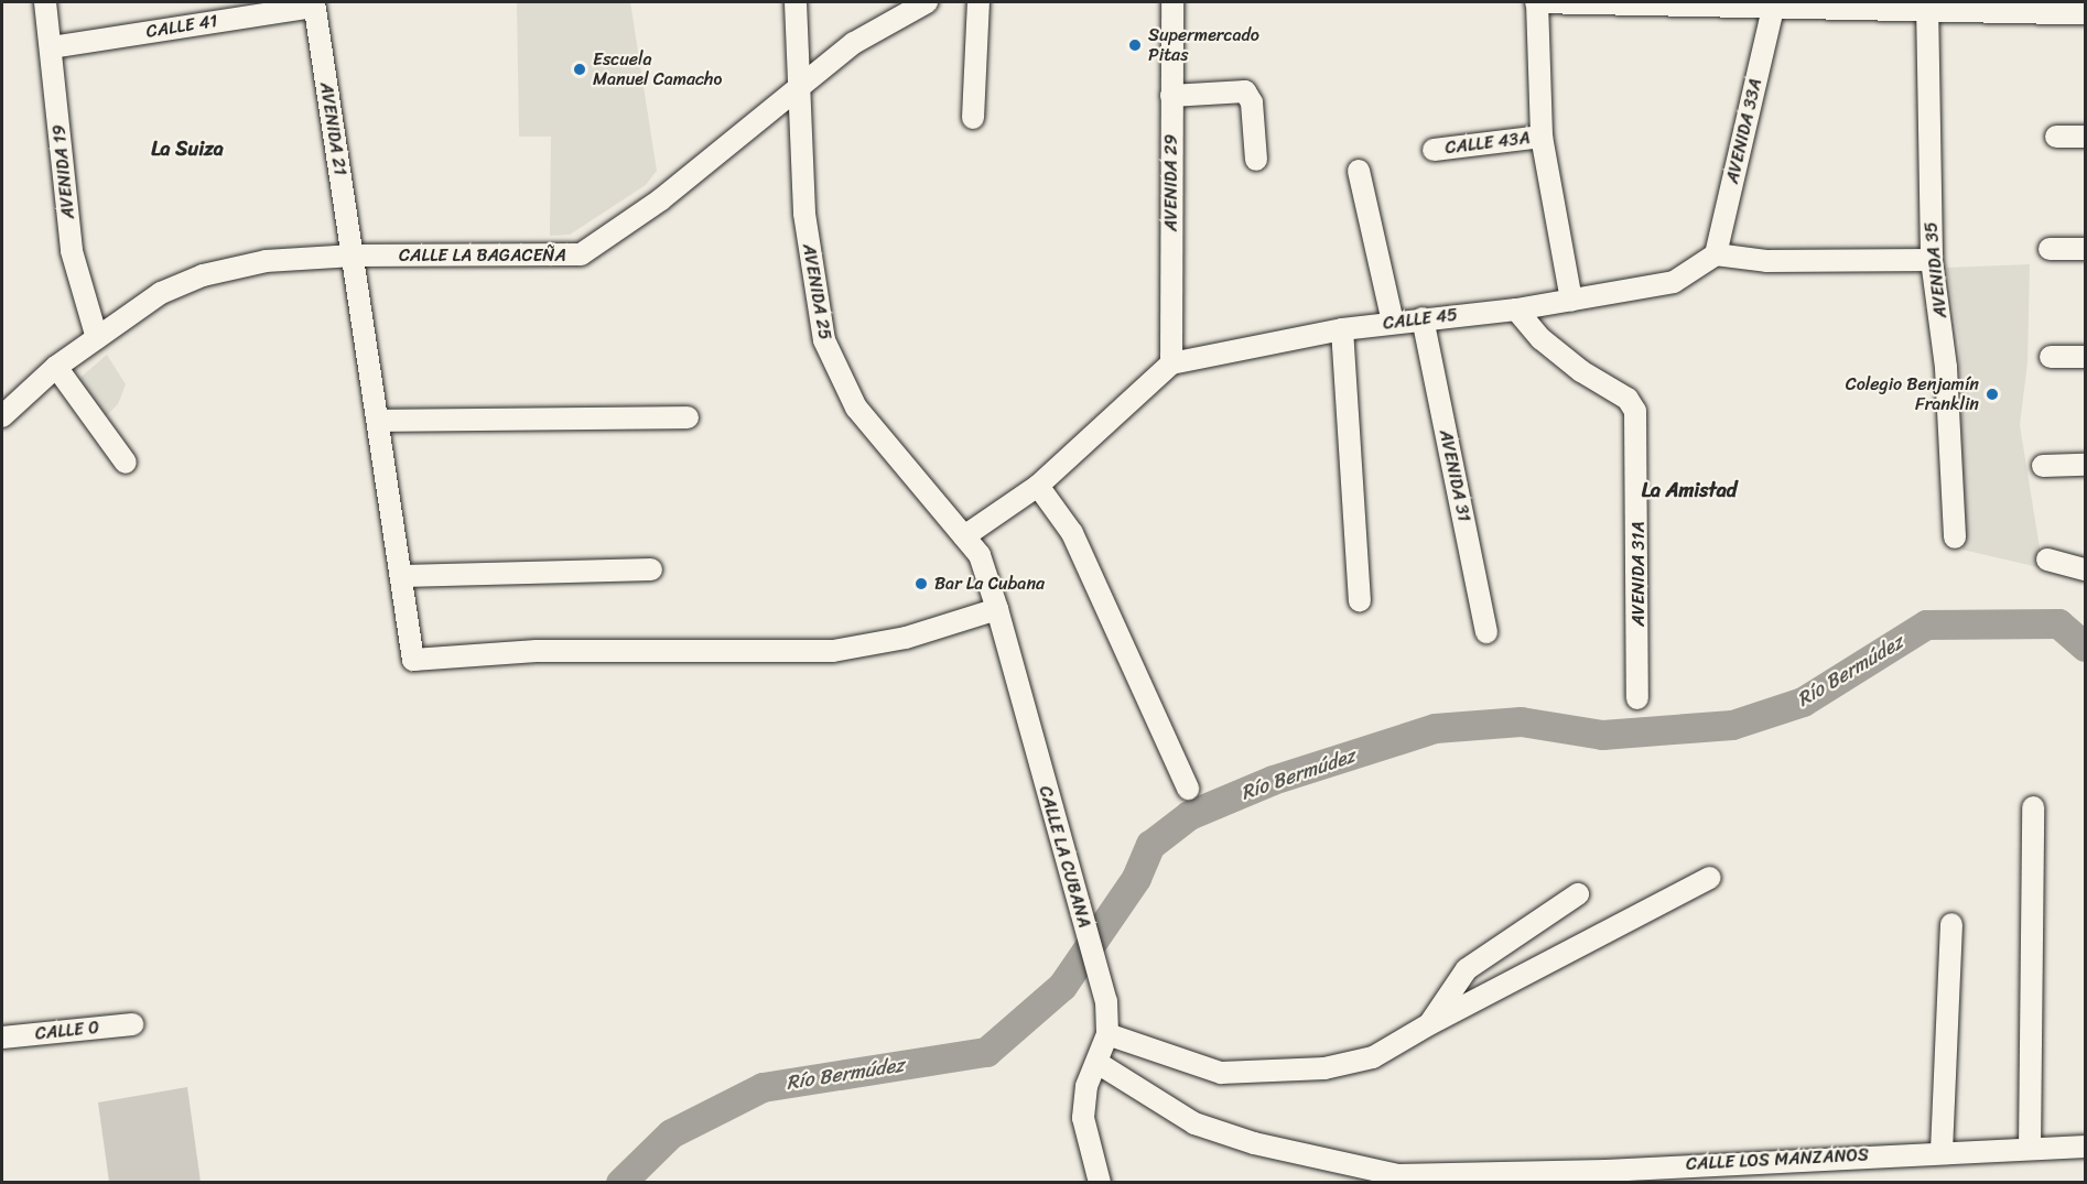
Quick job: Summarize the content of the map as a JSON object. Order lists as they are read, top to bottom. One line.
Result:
{"streets":{"street":["CALLE 41","AVENIDA 21","AVENIDA 33A","CALLE 43A","AVENIDA 19","AVENIDA 29","CALLE LA BAGACEÑA","AVENIDA 35","AVENIDA 25","CALLE 45","AVENIDA 31","AVENIDA 31A","CALLE LA CUBANA","CALLE 0","CALLE LOS MANZANOS"]},"crossings":[["CALLE 41","AVENIDA 21"],["CALLE 41","AVENIDA 19"],["AVENIDA 21","CALLE LA BAGACEÑA"],["AVENIDA 21","CALLE LA CUBANA"],["AVENIDA 33A","CALLE 45"],["AVENIDA 19","CALLE LA BAGACEÑA"],["AVENIDA 29","CALLE 45"],["CALLE LA BAGACEÑA","AVENIDA 25"],["AVENIDA 25","CALLE LA CUBANA"],["CALLE 45","AVENIDA 31"],["CALLE 45","AVENIDA 31A"],["CALLE LA CUBANA","CALLE LOS MANZANOS"]],"districts":["La Suiza","La Amistad"],"water":["Río Bermúdez"],"places":["Supermercado Pitas","Escuela Manuel Camacho","Colegio Benjamín Franklin","Bar La Cubana"]}
